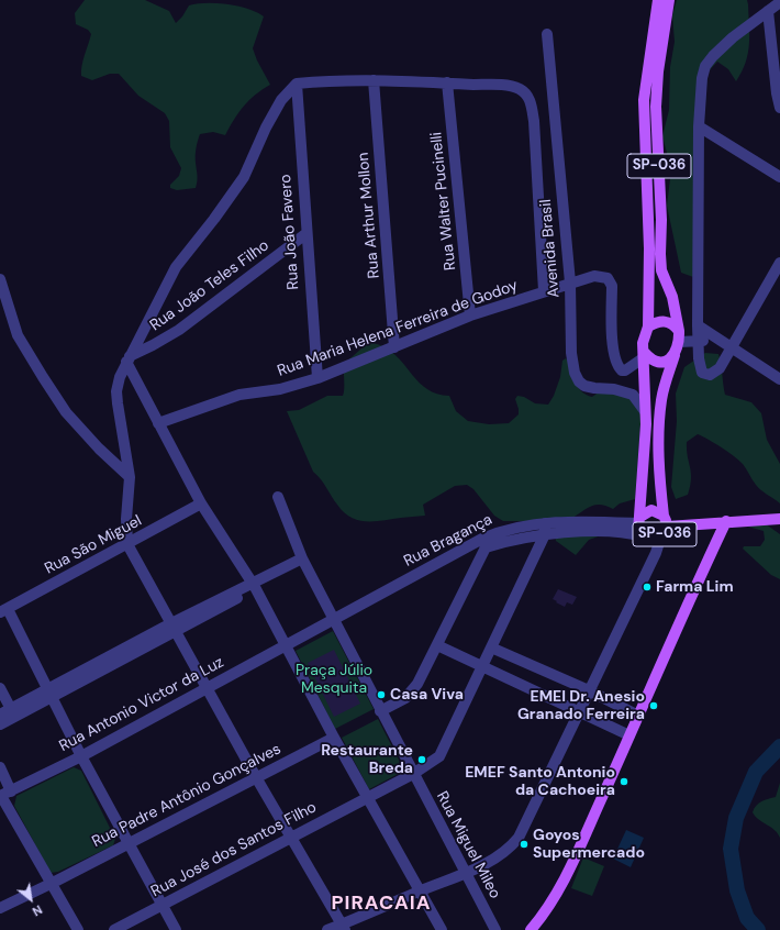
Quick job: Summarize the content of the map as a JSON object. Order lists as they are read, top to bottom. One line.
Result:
{"streets":{"main road":["SP-036"],"street":["Rua Walter Pucinelli","Rua Arthur Mollon","Rua João Favero","Avenida Brasil","Rua João Teles Filho","Rua Maria Helena Ferreira de Godoy","Rua Bragança","Rua São Miguel","Rua Antonio Victor da Luz","Rua Padre Antônio Gonçalves","Rua Miguel Mileo","Rua José dos Santos Filho"]},"crossings":[["SP-036","Avenida Brasil"],["SP-036","Rua Maria Helena Ferreira de Godoy"],["SP-036","Rua Bragança"],["Rua Walter Pucinelli","Rua Maria Helena Ferreira de Godoy"],["Rua Arthur Mollon","Rua Maria Helena Ferreira de Godoy"],["Rua João Favero","Rua João Teles Filho"],["Rua João Favero","Rua Maria Helena Ferreira de Godoy"],["Avenida Brasil","Rua Maria Helena Ferreira de Godoy"],["Rua Bragança","Rua José dos Santos Filho"],["Rua Miguel Mileo","Rua José dos Santos Filho"]],"districts":["PIRACAIA"],"parks":["Praça Júlio Mesquita"],"places":["Farma Lim","Casa Viva","EMEI Dr. Anesio Granado Ferreira","Restaurante Breda","EMEF Santo Antonio da Cachoeira","Goyos Supermercado"],"north":"bottom right"}
